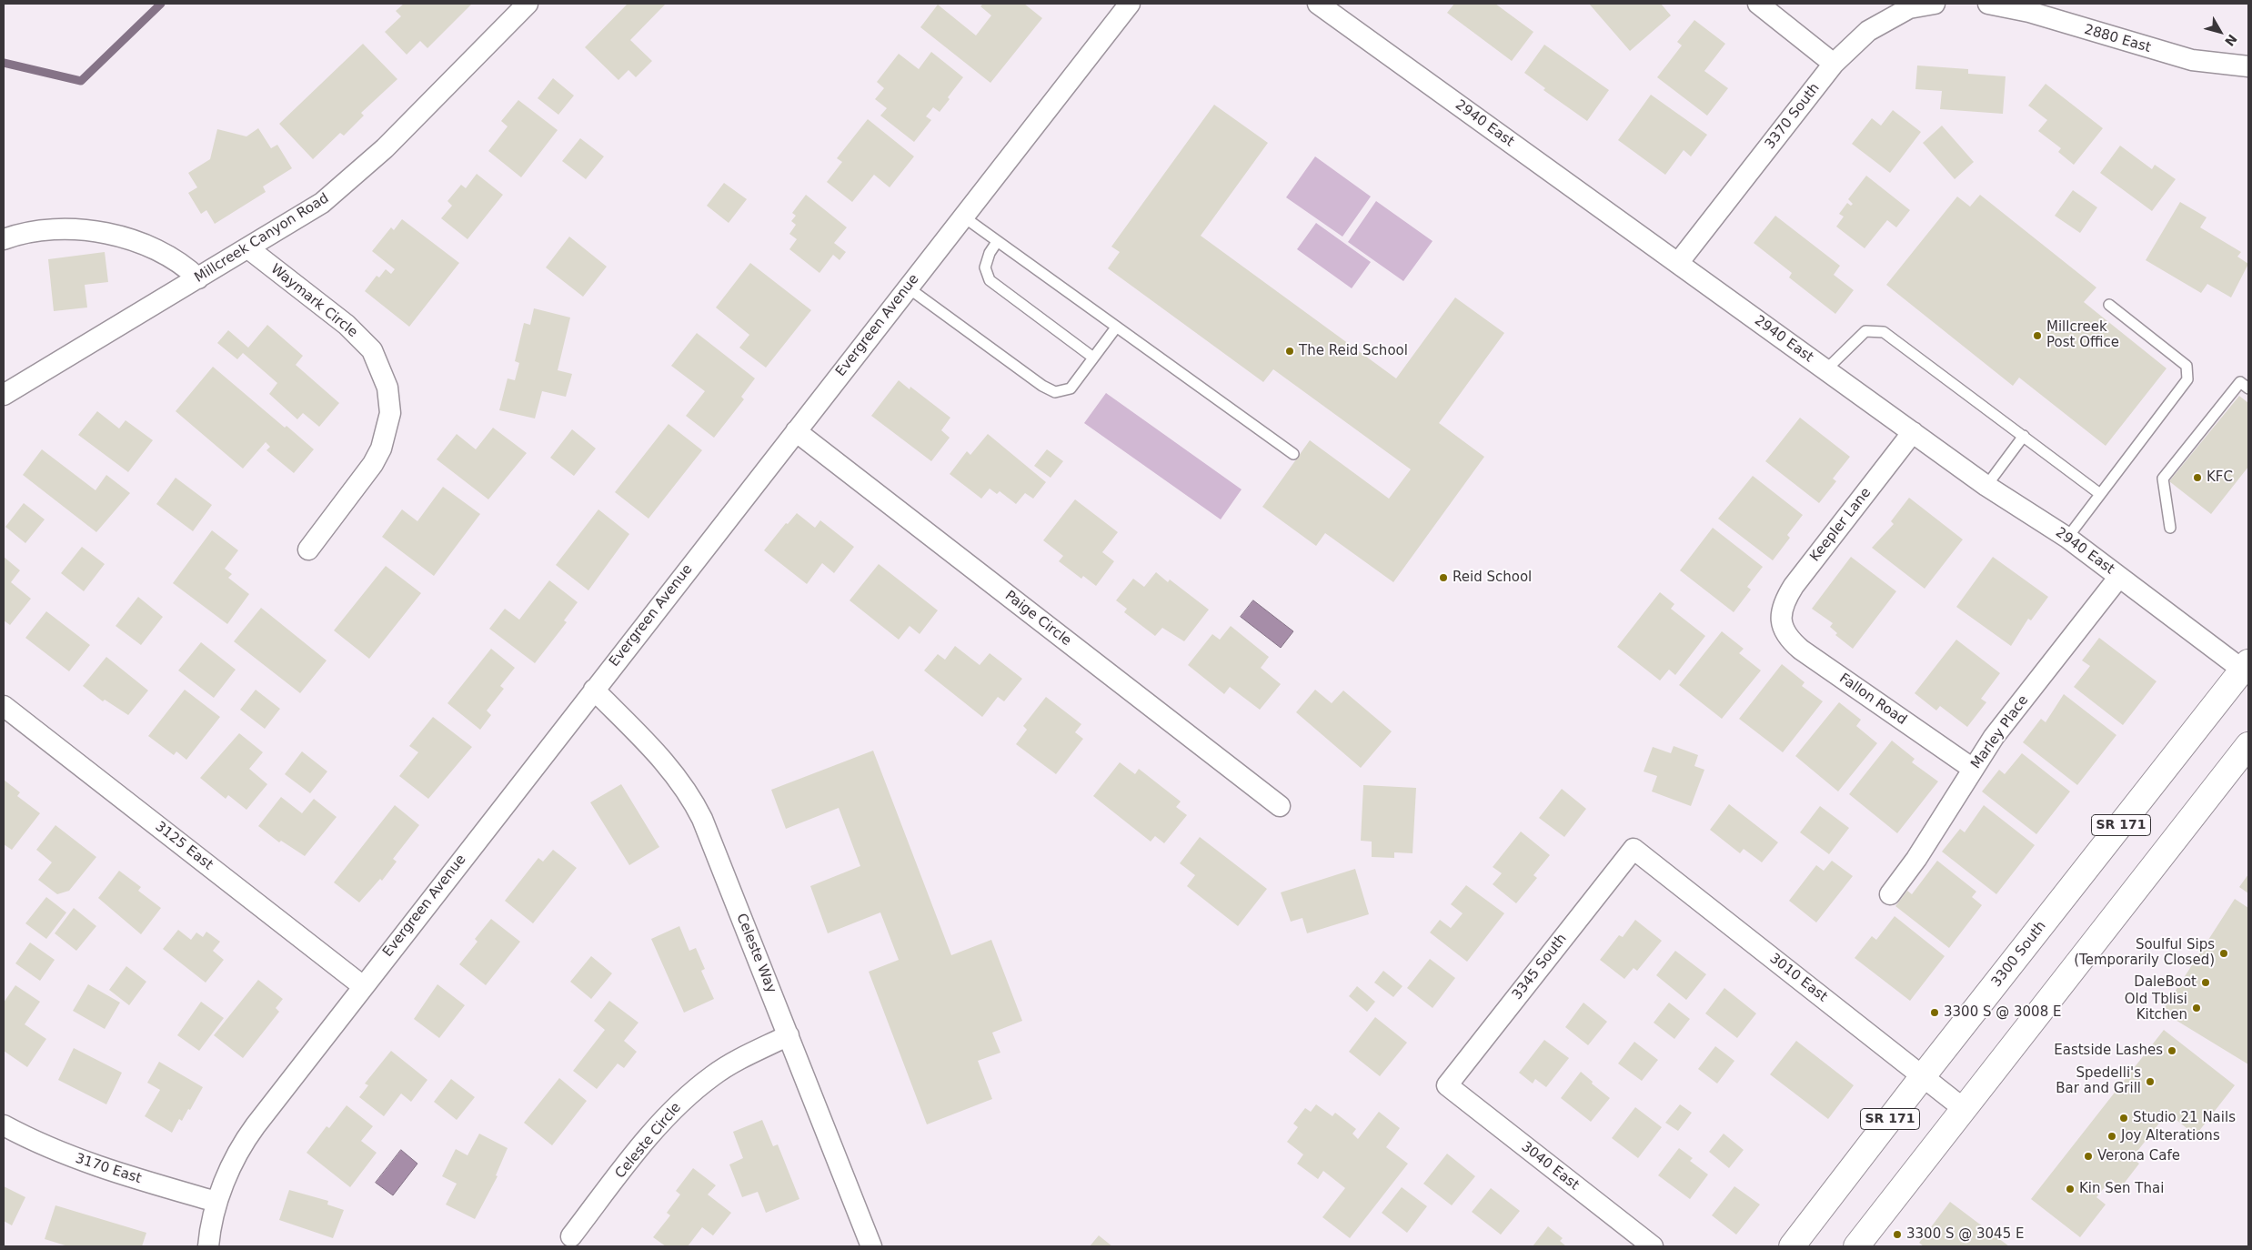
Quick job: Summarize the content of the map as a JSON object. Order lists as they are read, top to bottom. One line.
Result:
{"streets":{"main road":["SR 171","3300 South"],"street":["2880 East","3370 South","2940 East","Millcreek Canyon Road","Waymark Circle","Evergreen Avenue","Keepler Lane","Paige Circle","Fallon Road","Marley Place","3125 East","Celeste Way","3345 South","3010 East","Celeste Circle","3040 East","3170 East"]},"crossings":[["3370 South","2940 East"],["2940 East","Keepler Lane"],["2940 East","Marley Place"],["2940 East","3300 South"],["Millcreek Canyon Road","Waymark Circle"],["Evergreen Avenue","Paige Circle"],["Evergreen Avenue","3125 East"],["Evergreen Avenue","Celeste Way"],["Evergreen Avenue","3170 East"],["Keepler Lane","Fallon Road"],["Fallon Road","Marley Place"],["Celeste Way","Celeste Circle"],["3300 South","3010 East"],["3345 South","3010 East"],["3345 South","3040 East"]],"places":["Millcreek Post Office","The Reid School","KFC","Reid School","Soulful Sips (Temporarily Closed)","DaleBoot","Old Tblisi Kitchen","3300 S @ 3008 E","Eastside Lashes","Spedelli's Bar and Grill","Studio 21 Nails","Joy Alterations","Verona Cafe","Kin Sen Thai","3300 S @ 3045 E"],"north":"bottom right"}
